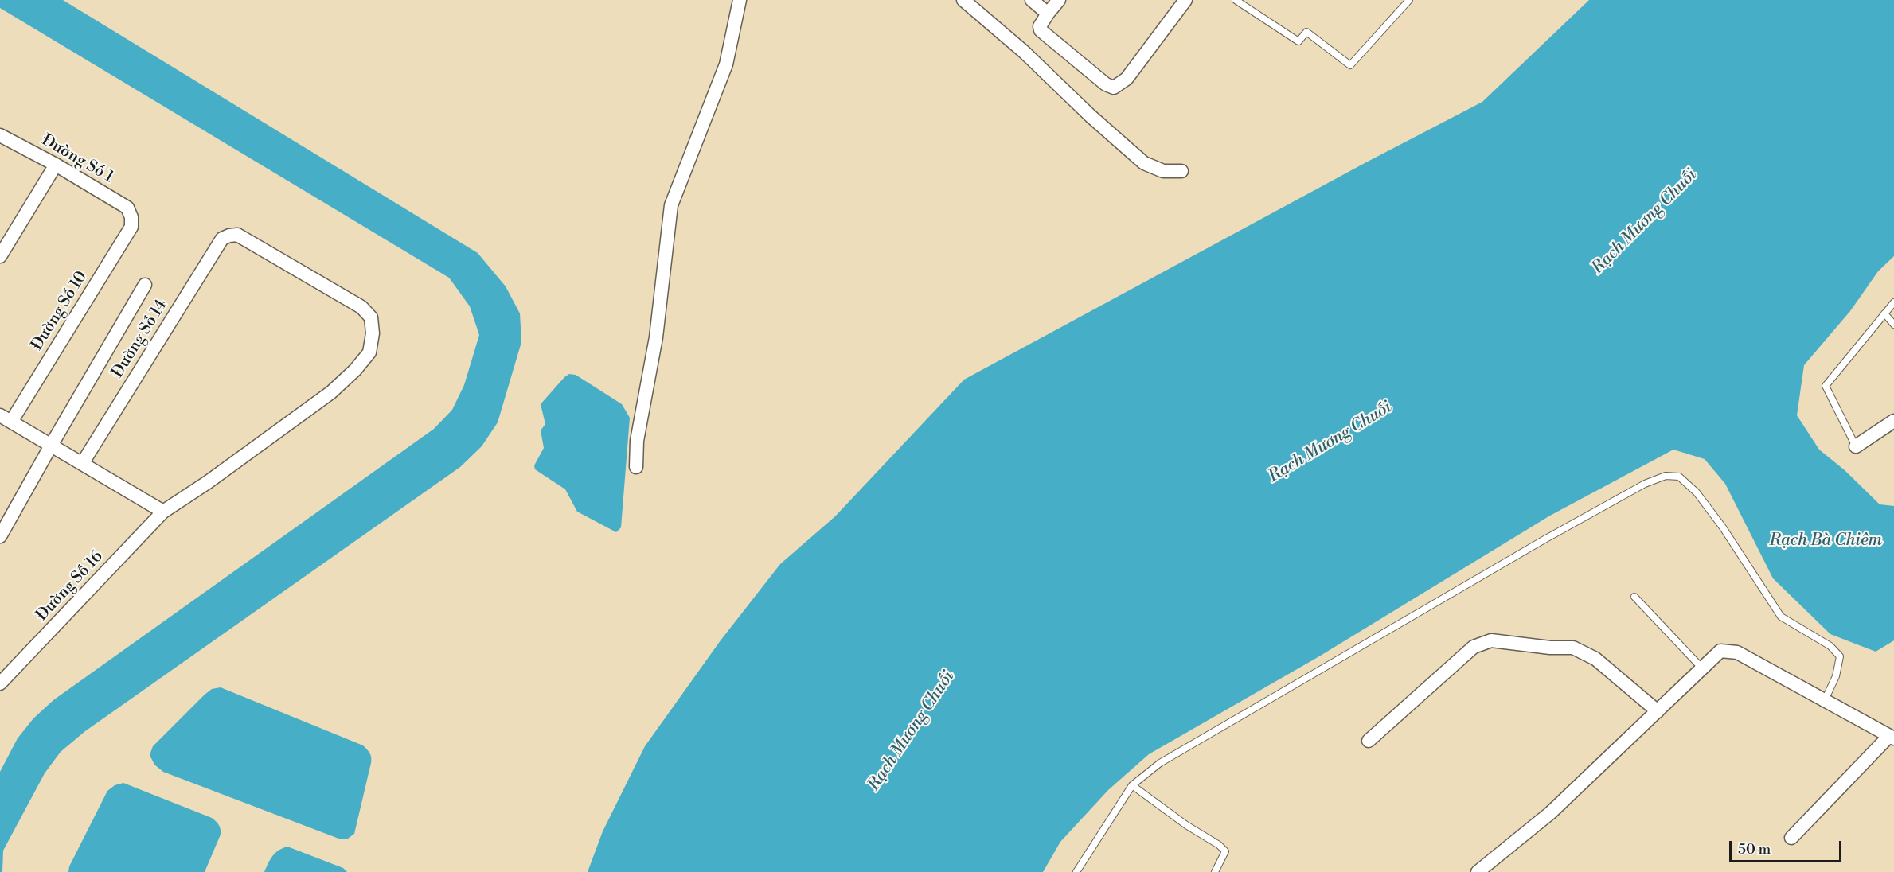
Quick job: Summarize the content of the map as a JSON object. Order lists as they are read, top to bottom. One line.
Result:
{"streets":{"street":["Đường Số 1","Đường Số 10","Đường Số 14","Đường Số 16"]},"crossings":[["Đường Số 1","Đường Số 10"],["Đường Số 14","Đường Số 16"]],"water":["Rạch Mương Chuối","Rạch Bà Chiêm"],"scale_bar":"50 m"}
